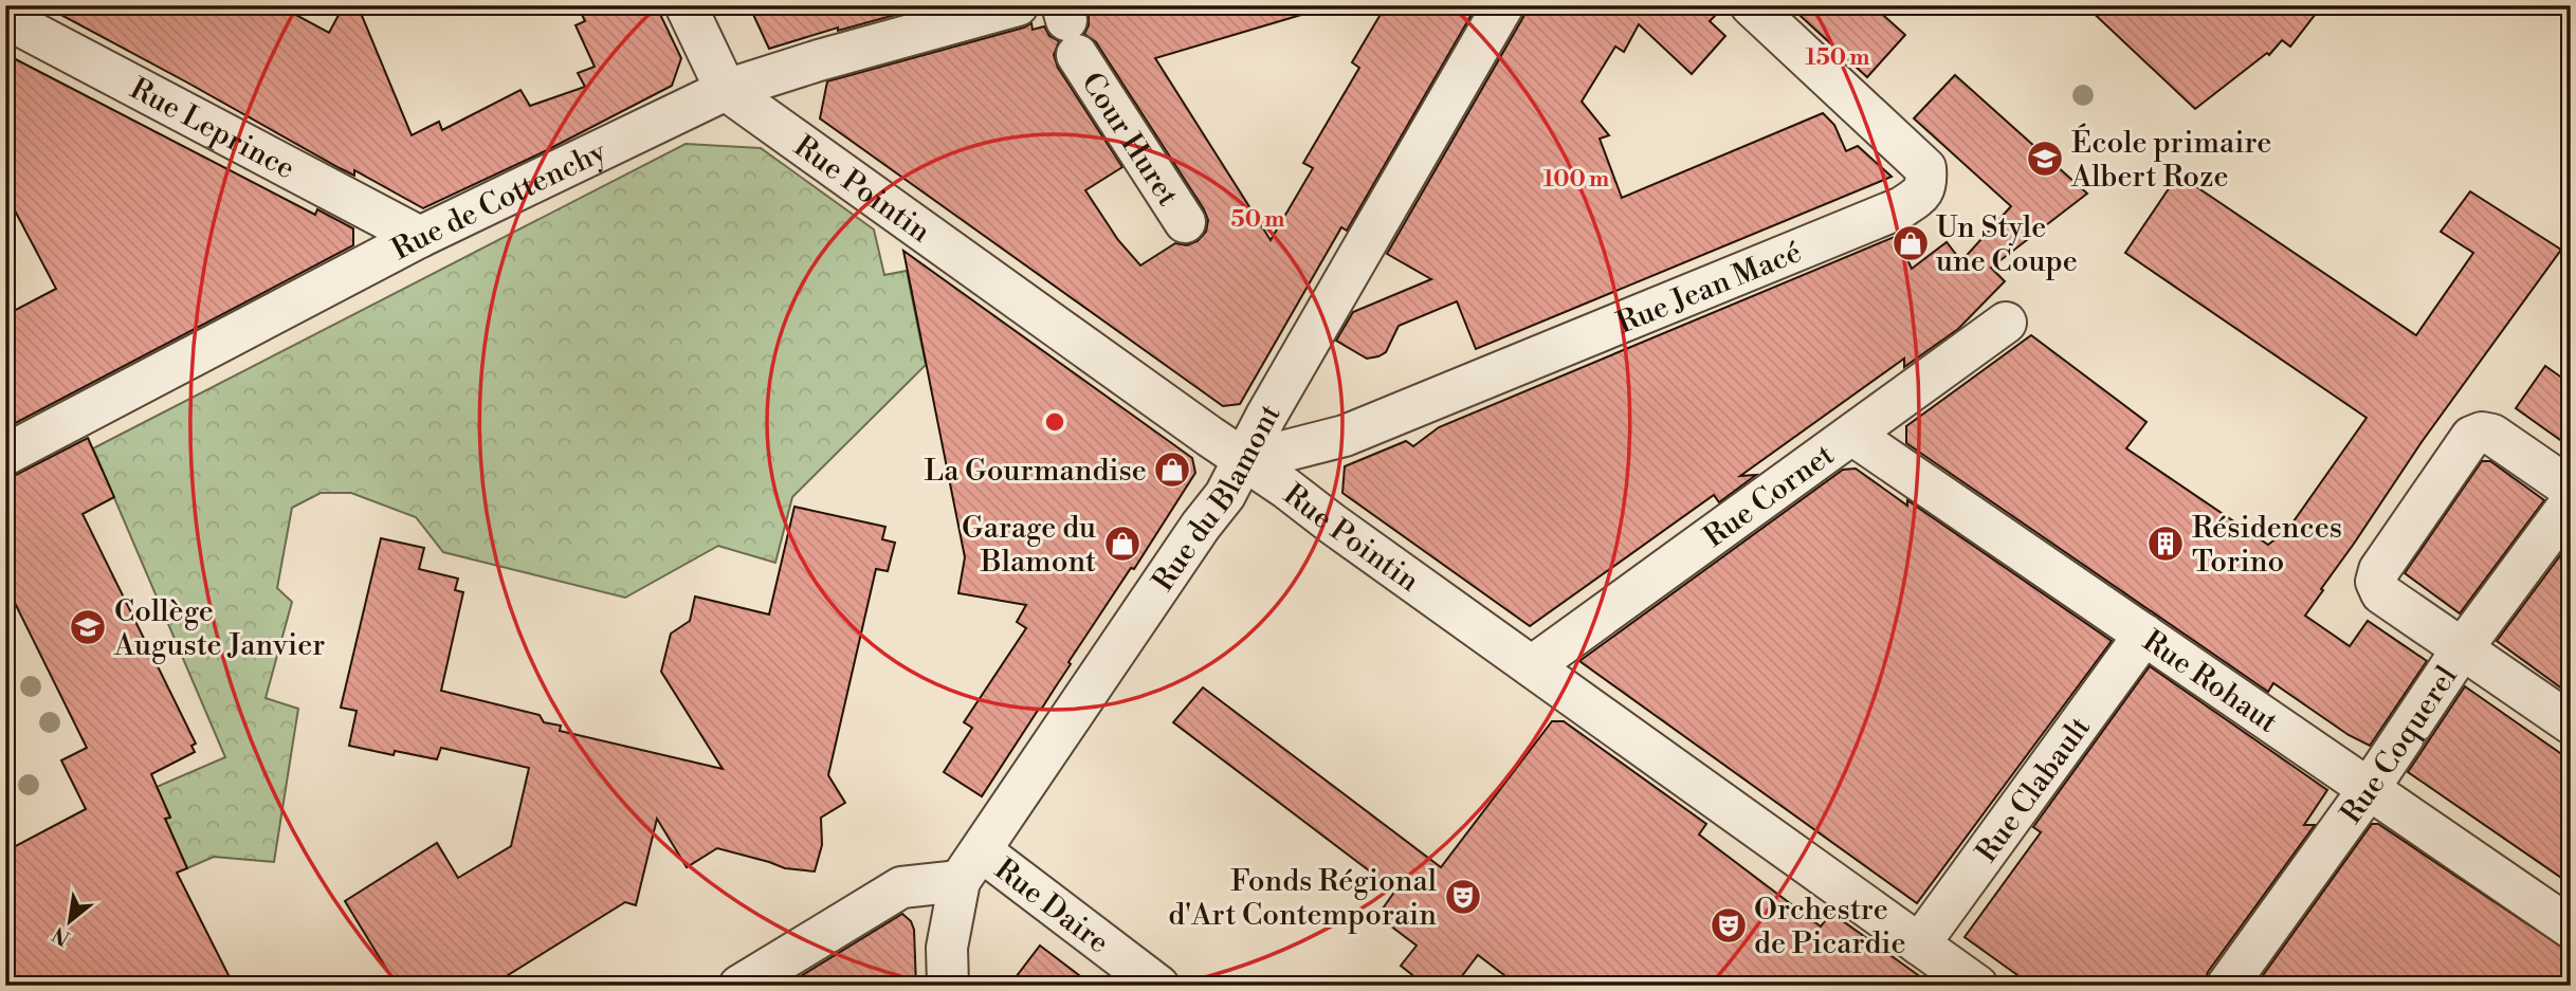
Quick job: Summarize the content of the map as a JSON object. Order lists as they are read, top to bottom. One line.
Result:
{"streets":{"street":["Rue Leprince","Cour Huret","Rue Pointin","Rue de Cottenchy","Rue Jean Macé","Rue Cornet","Rue du Blamont","Rue Rohaut","Rue Coquerel","Rue Clabault","Rue Daire"]},"crossings":[["Rue Leprince","Rue de Cottenchy"],["Rue Pointin","Rue de Cottenchy"],["Rue Pointin","Rue Jean Macé"],["Rue Pointin","Rue Cornet"],["Rue Pointin","Rue du Blamont"],["Rue Pointin","Rue Clabault"],["Rue Jean Macé","Rue du Blamont"],["Rue Cornet","Rue Rohaut"],["Rue du Blamont","Rue Daire"],["Rue Rohaut","Rue Coquerel"],["Rue Rohaut","Rue Clabault"]],"places":{"school or university":["École primaire Albert Roze","Collège Auguste Janvier"],"shop":["Un Style une Coupe","La Gourmandise","Garage du Blamont"],"building":["Résidences Torino"],"theatre":["Fonds Régional d'Art Contemporain","Orchestre de Picardie"]},"north":"bottom left","rings":["150 m","100 m","50 m"]}
